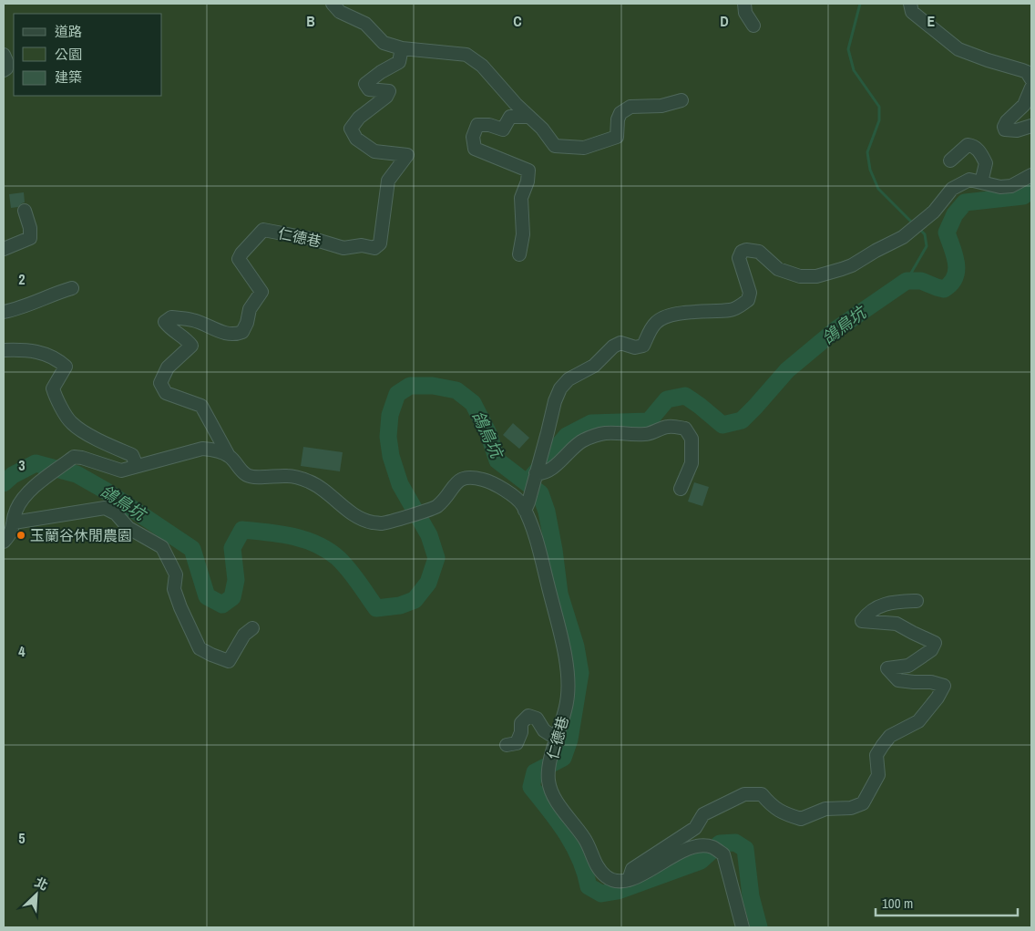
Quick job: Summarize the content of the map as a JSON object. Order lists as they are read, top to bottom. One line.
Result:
{"streets":{"street":["仁德巷"]},"water":["鴿鳥坑"],"places":["玉蘭谷休閒農園"],"legend":["道路","公園","建築"],"scale_bar":"100 m","north":"top right","grid":{"columns":["B","C","D","E"],"rows":["2","3","4","5"]}}
